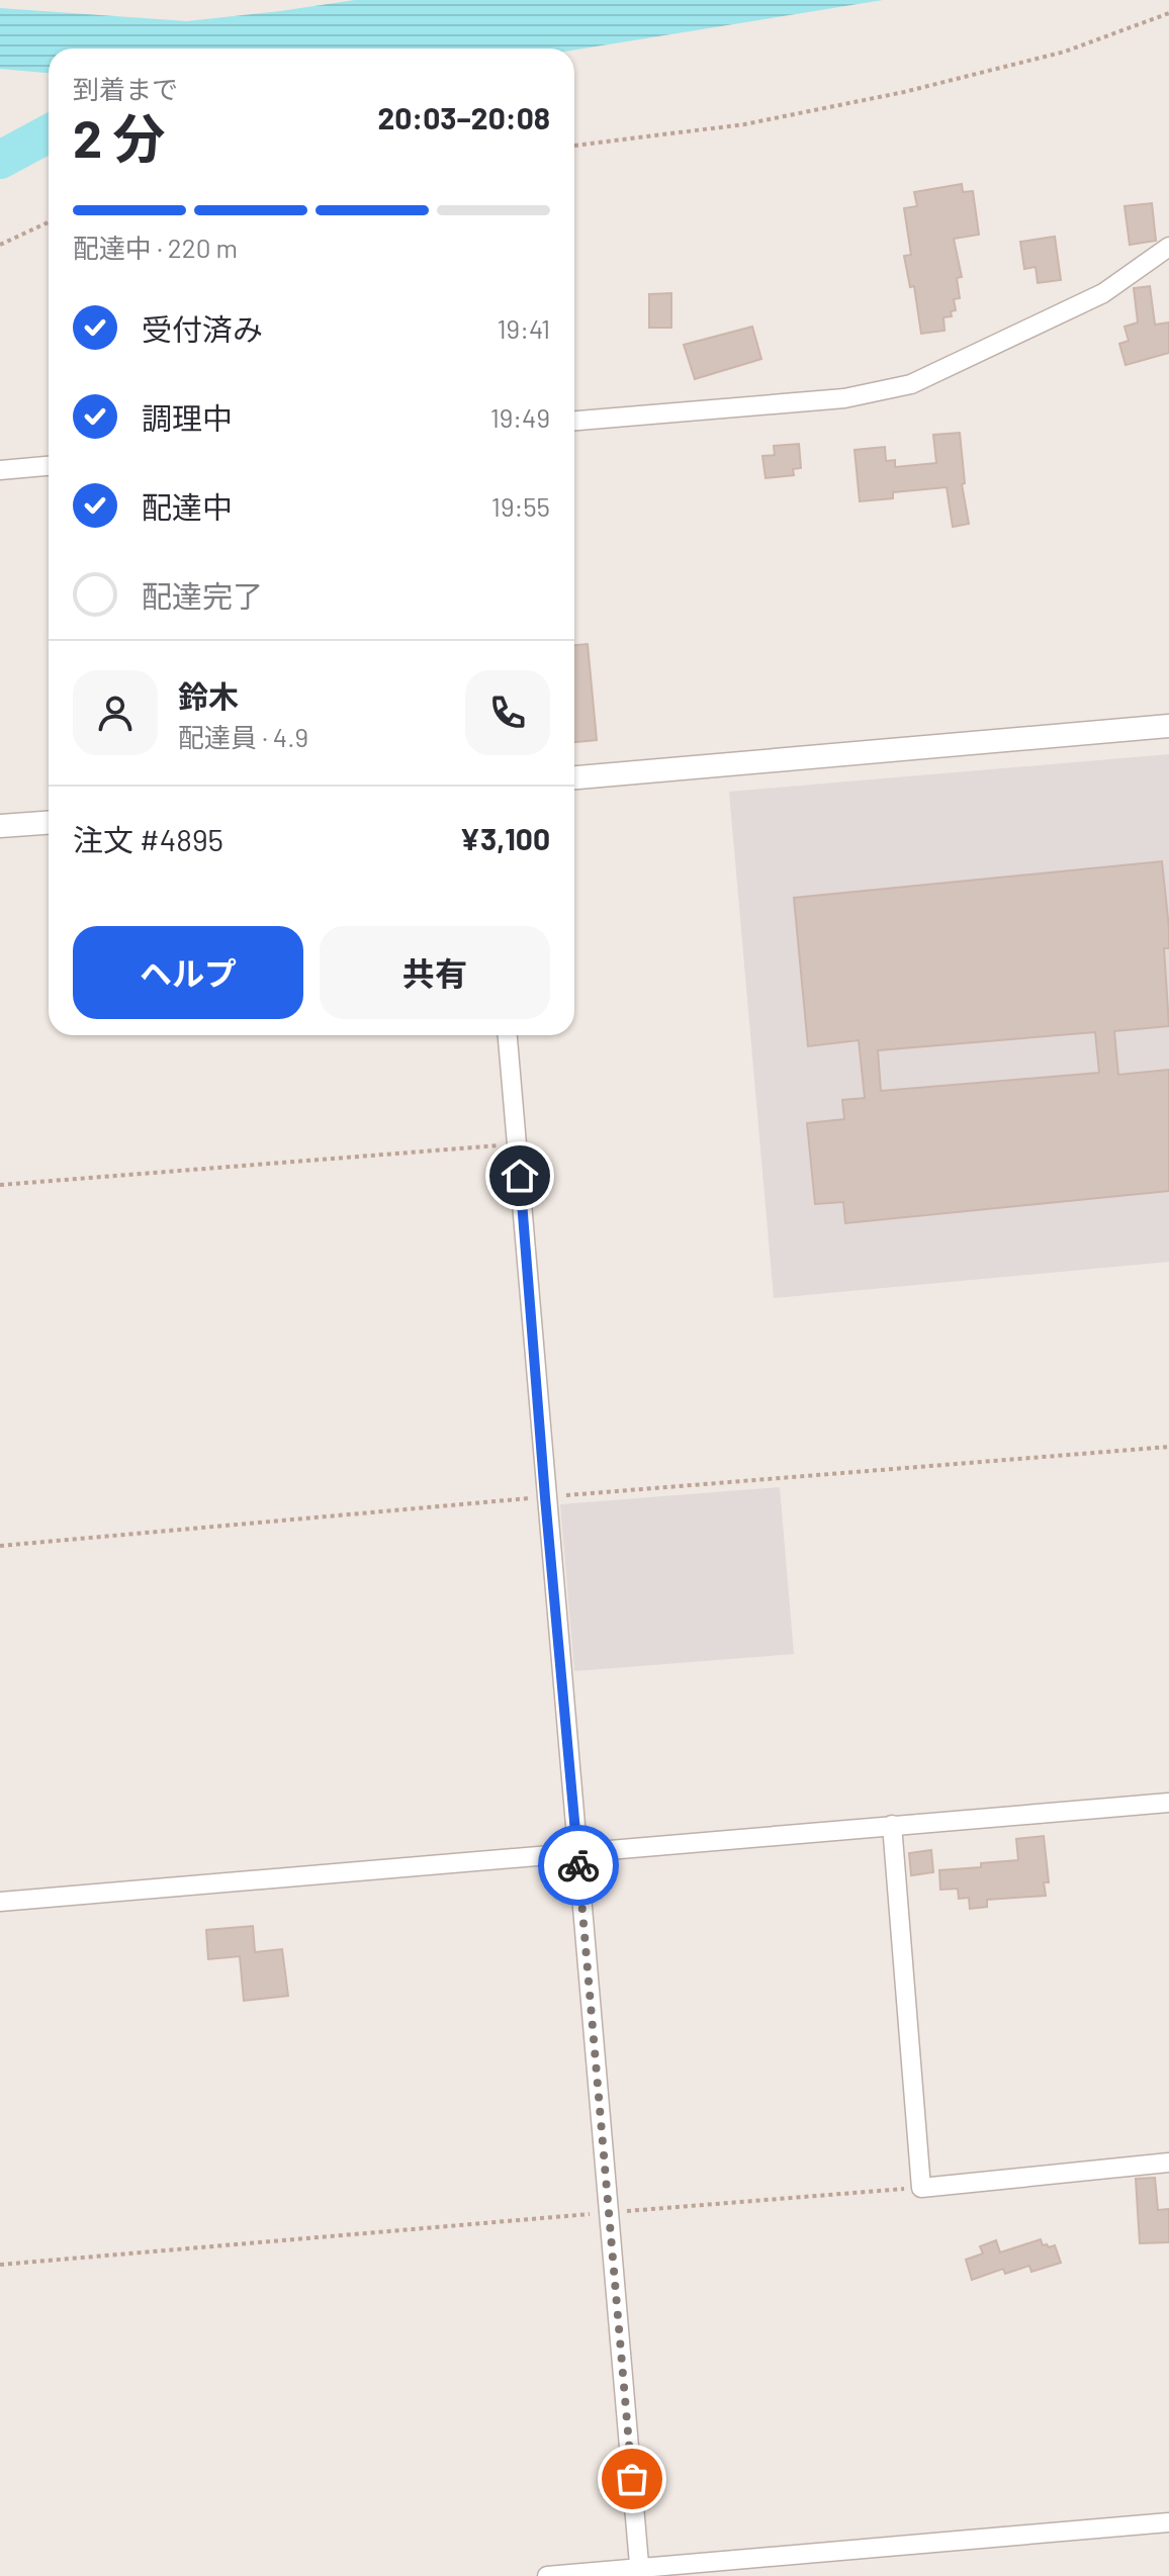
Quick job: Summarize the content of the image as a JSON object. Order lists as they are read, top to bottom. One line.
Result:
{"page":{"heading":["2 分","到着まで","20:03–20:08"],"panel":["鈴木","配達員 · 4.9","注文 #4895","¥3,100"],"bar":"配達中 · 220 m","list":[["受付済み","19:41"],["調理中","19:49"],["配達中","19:55"],"配達完了"],"buttons":["ヘルプ","共有"]}}
